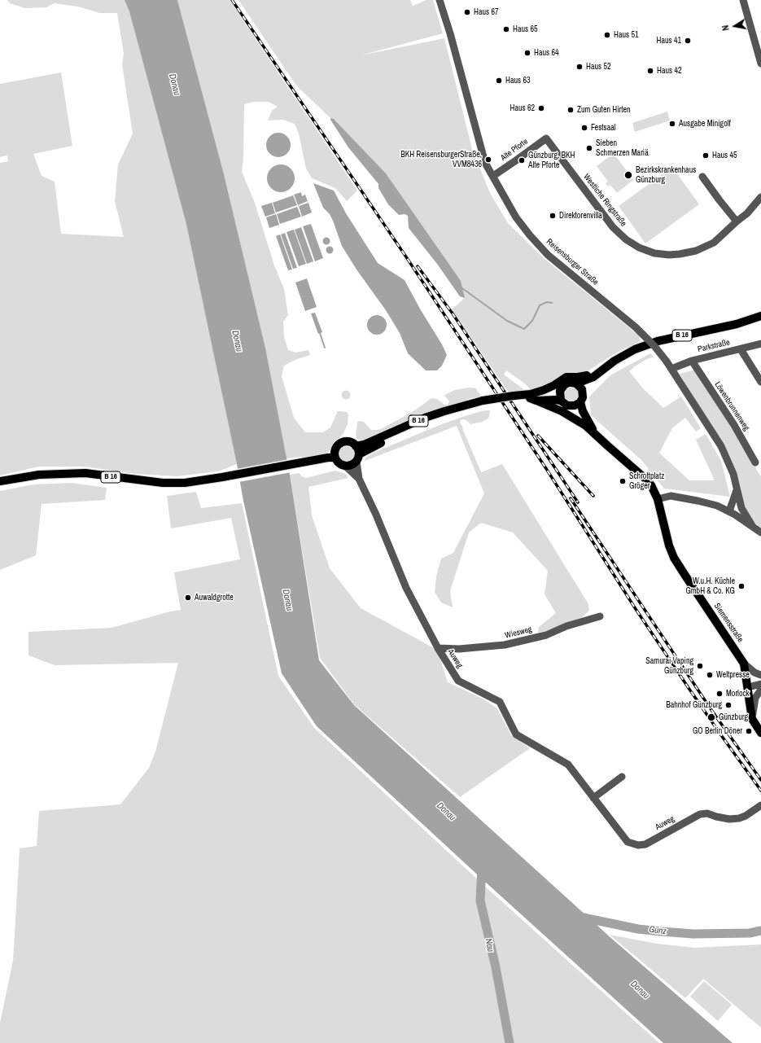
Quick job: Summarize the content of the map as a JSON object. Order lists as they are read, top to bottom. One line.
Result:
{"streets":{"main road":["B 16","Siemensstraße"],"street":["Alte Pforte","Westliche Ringstraße","Reisensburger Straße","Parkstraße","Löwenbrunnenweg","Wiesweg","Auweg"]},"crossings":[["Alte Pforte","Westliche Ringstraße"],["Alte Pforte","Reisensburger Straße"],["Reisensburger Straße","Parkstraße"],["B 16","Auweg"],["Parkstraße","Löwenbrunnenweg"],["Wiesweg","Auweg"]],"water":["Donau","Günz","Nau"],"places":["Haus 67","Haus 65","Haus 51","Haus 41","Haus 64","Haus 52","Haus 42","Haus 63","Haus 62","Zum Guten Hirten","Ausgabe Minigolf","Festsaal","Sieben Schmerzen Mariä","Haus 45","BKH ReisensburgerStraße, VVM8436","Günzburg, BKH Alte Pforte","Bezirkskrankenhaus Günzburg","Direktorenvilla","Schrottplatz Gröger","W.u.H. Küchle GmbH & Co. KG","Auwaldgrotte","Samurai Vaping Günzburg","Weltpresse","Morlock","Bahnhof Günzburg","Günzburg","GO Berlin Döner"],"north":"left"}
